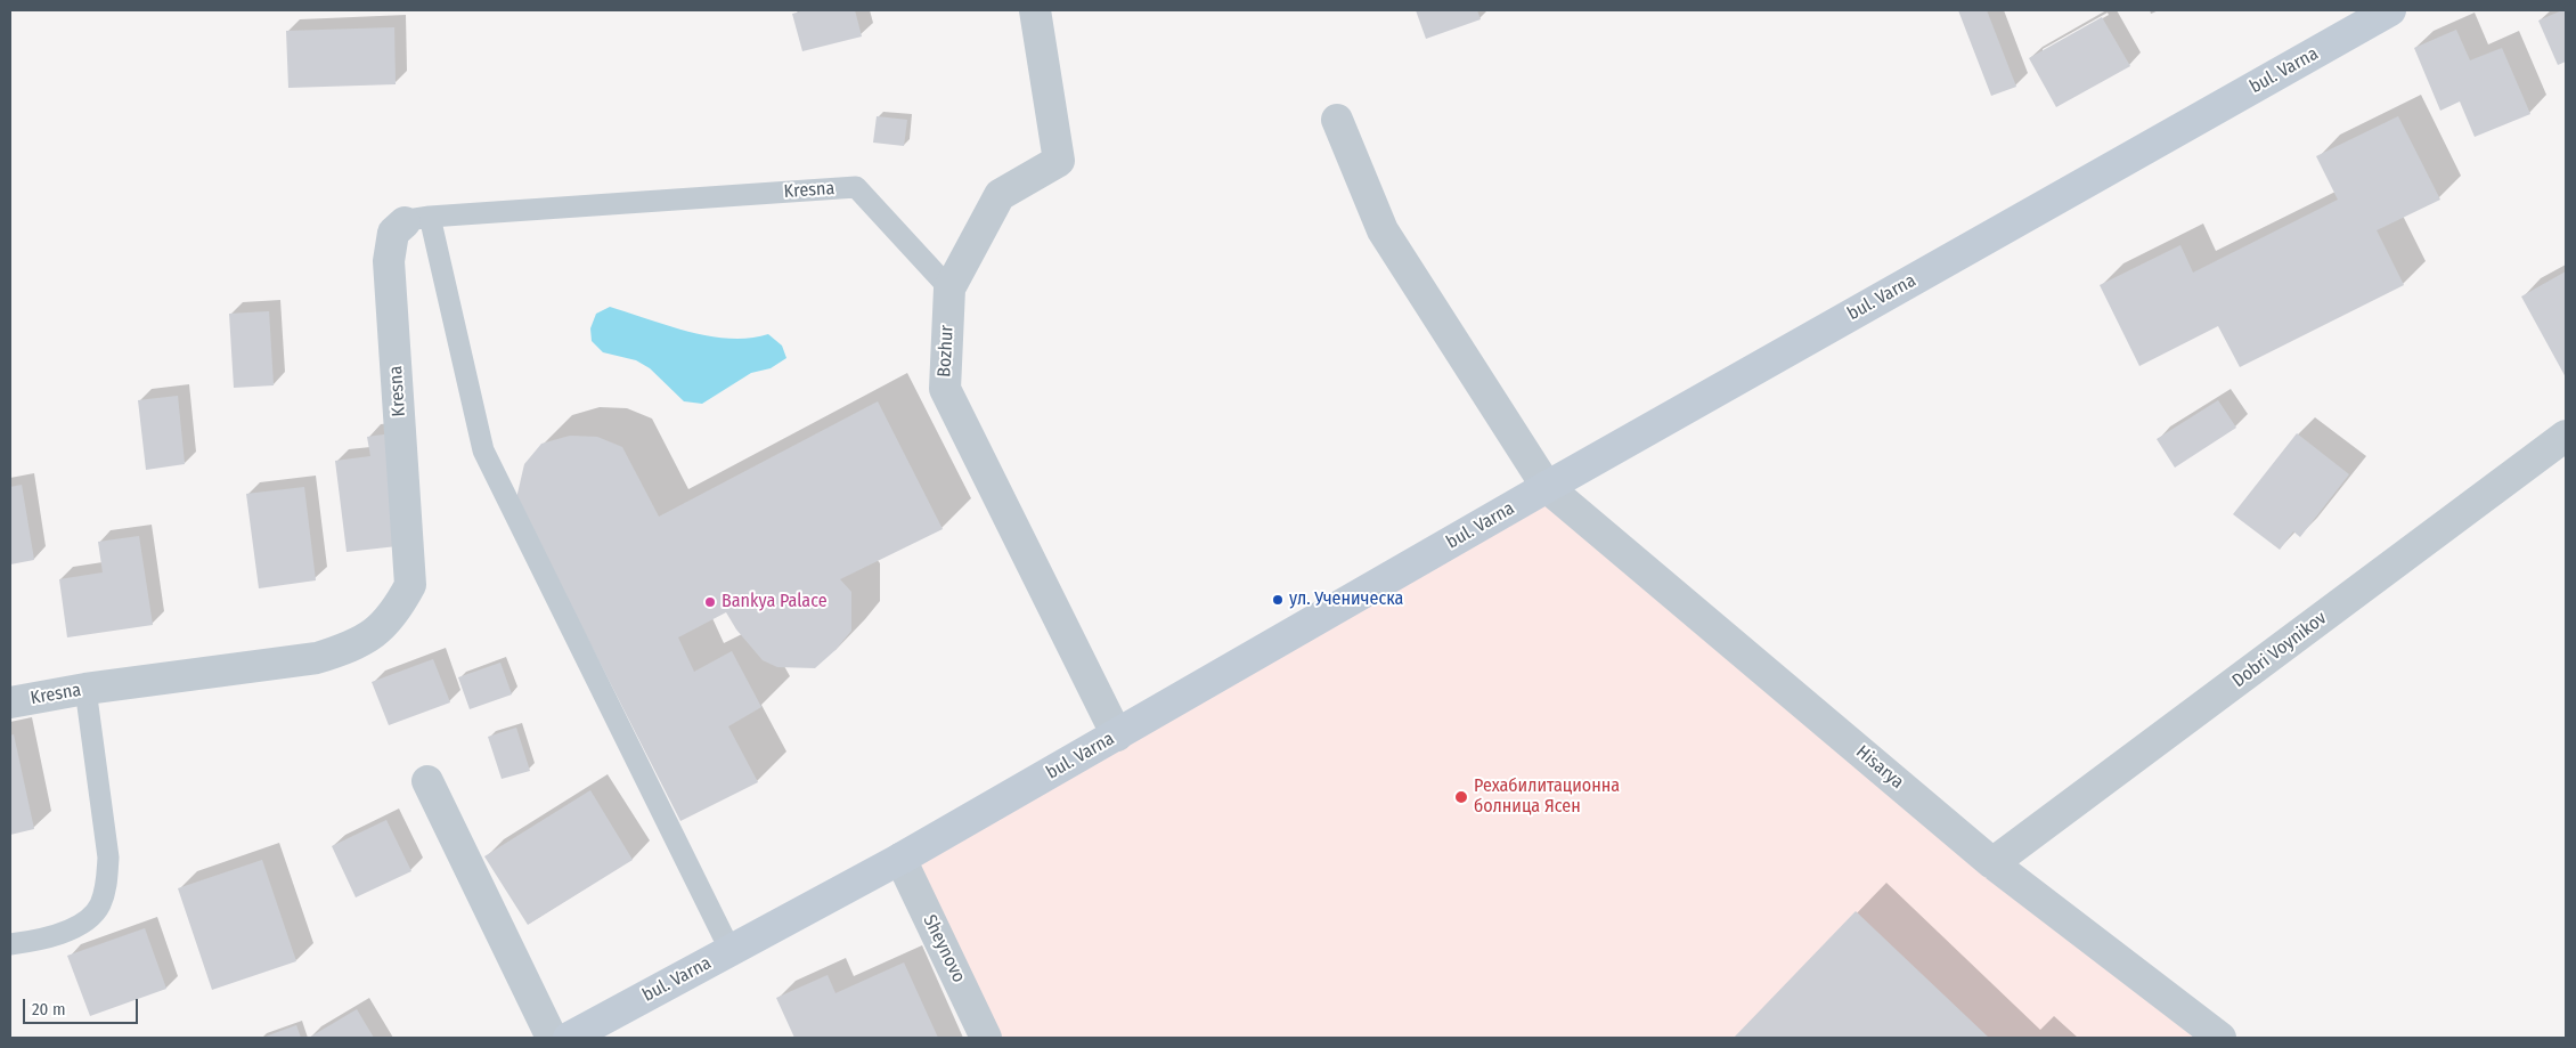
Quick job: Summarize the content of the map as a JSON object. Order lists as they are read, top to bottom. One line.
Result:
{"streets":{"street":["bul. Varna","Kresna","Bozhur","Dobri Voynikov","Hisarya","Sheynovo"]},"crossings":[["bul. Varna","Bozhur"],["bul. Varna","Hisarya"],["bul. Varna","Sheynovo"],["Kresna","Bozhur"],["Dobri Voynikov","Hisarya"]],"places":["ул. Ученическа","Bankya Palace","Рехабилитационна болница Ясен"],"scale_bar":"20 m"}
